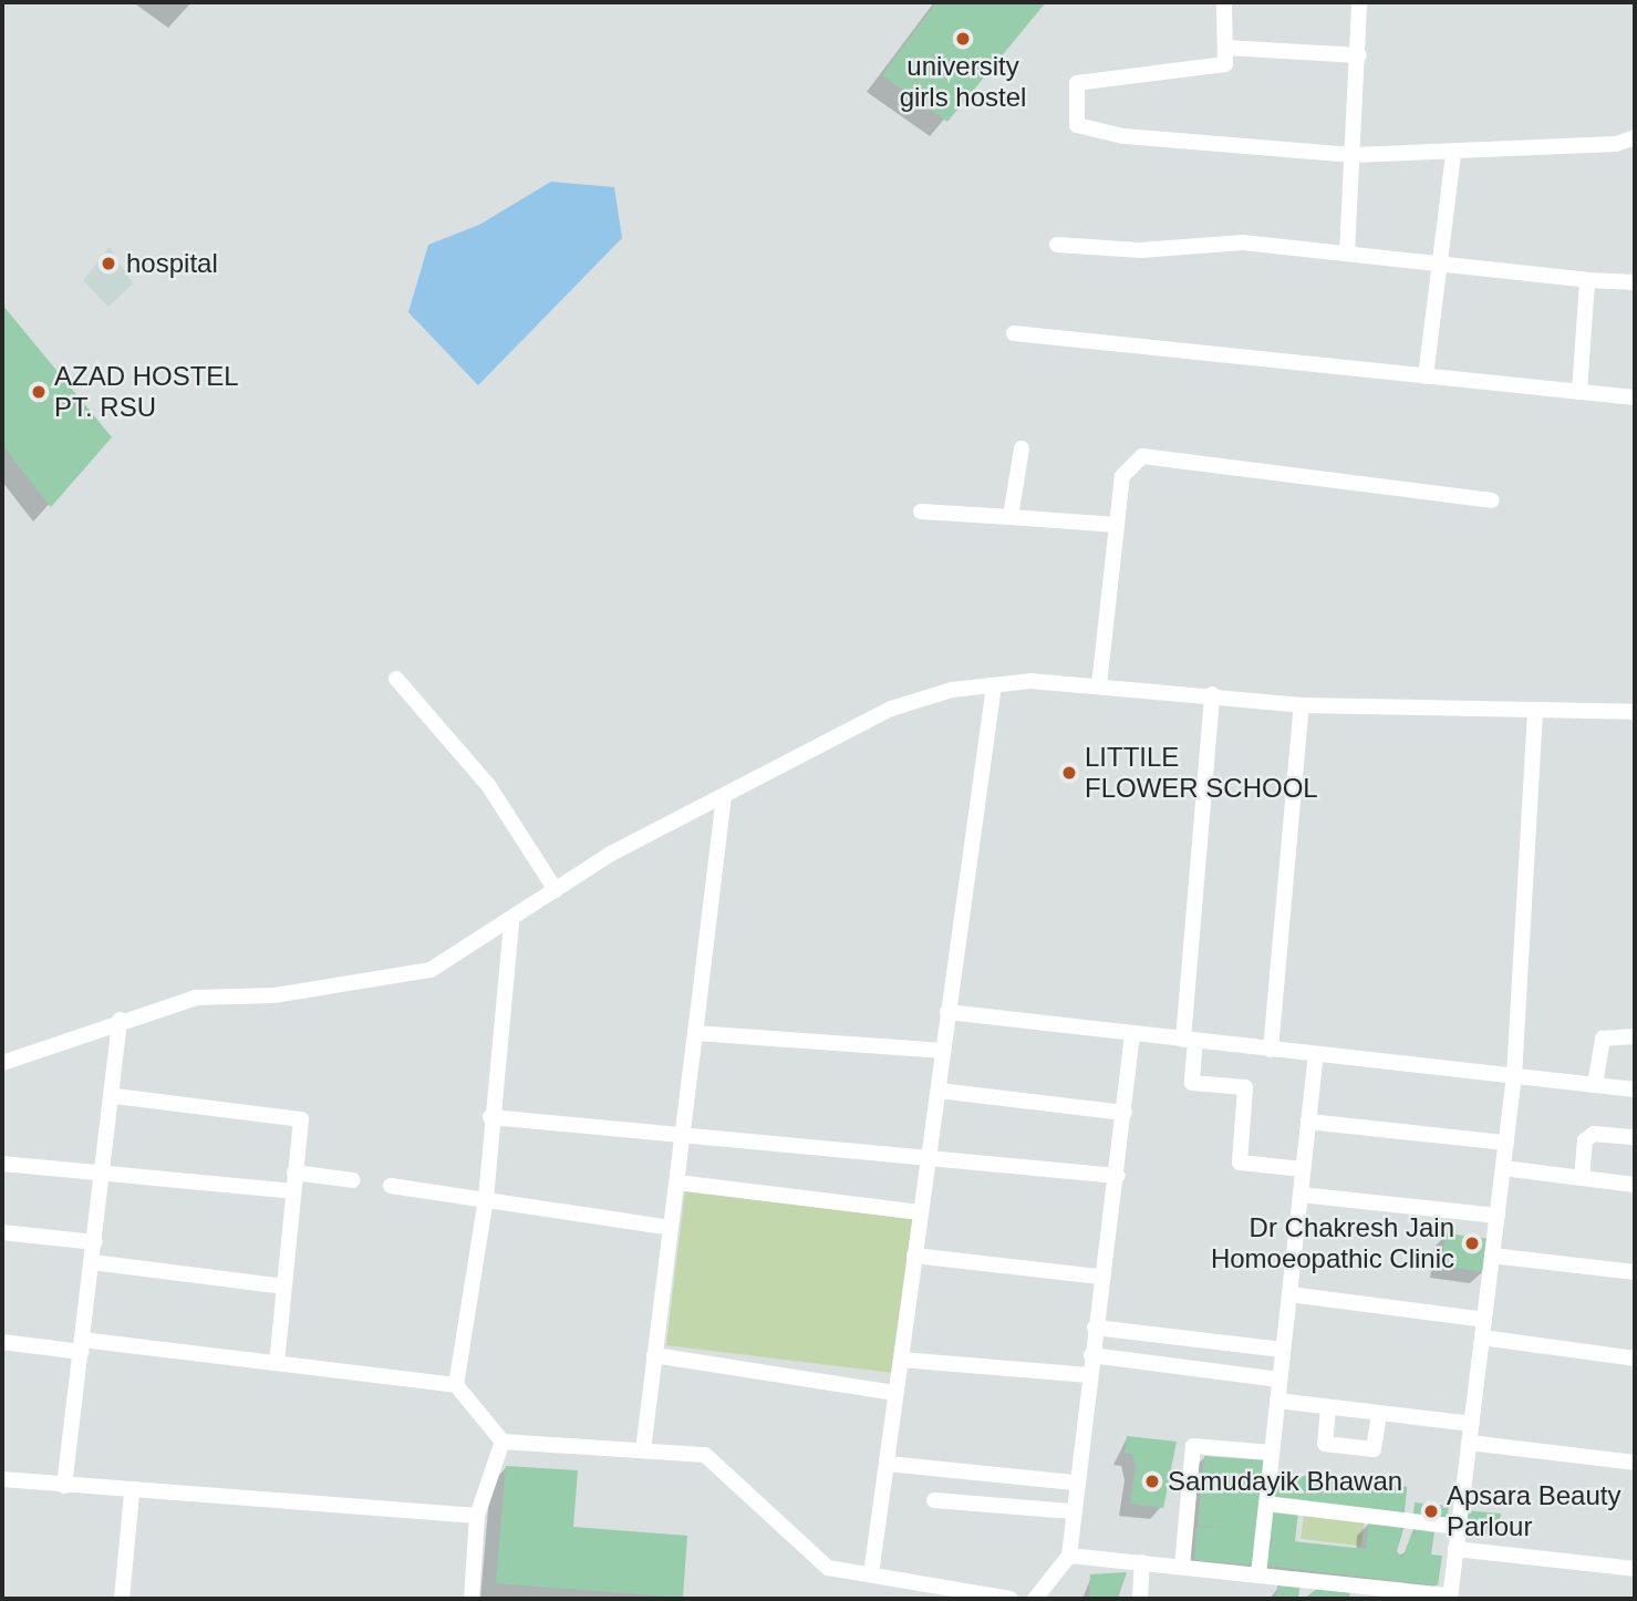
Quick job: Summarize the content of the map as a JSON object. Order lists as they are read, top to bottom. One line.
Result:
{"places":["university girls hostel","hospital","AZAD HOSTEL PT. RSU","LITTILE FLOWER SCHOOL","Dr Chakresh Jain Homoeopathic Clinic","Samudayik Bhawan","Apsara Beauty Parlour"]}
